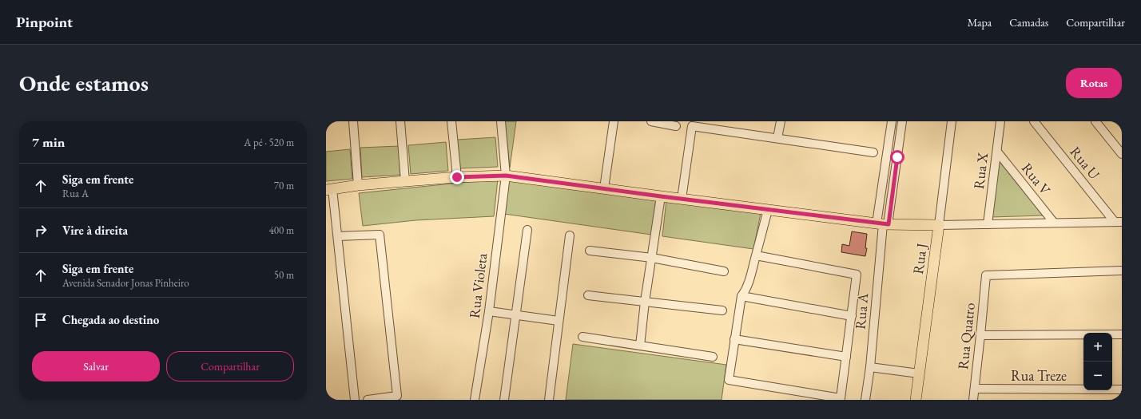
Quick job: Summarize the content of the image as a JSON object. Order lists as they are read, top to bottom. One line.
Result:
{"streets":{"main road":["Rua J"],"street":["Rua U","Rua X","Rua V","Rua Violeta","Rua A","Rua Quatro","Rua Treze"]},"crossings":[["Rua X","Rua V"],["Rua Quatro","Rua Treze"]],"page":{"header":"Pinpoint","nav":["Mapa","Camadas","Compartilhar"],"buttons":["Rotas",["Salvar","Compartilhar"]],"title":"Onde estamos","heading":["7 min","A pé · 520 m"],"list":[["Siga em frente","Rua A","70 m"],["Vire à direita","400 m"],["Siga em frente","Avenida Senador Jonas Pinheiro","50 m"],"Chegada ao destino"],"map_buttons":["+","−"]}}
